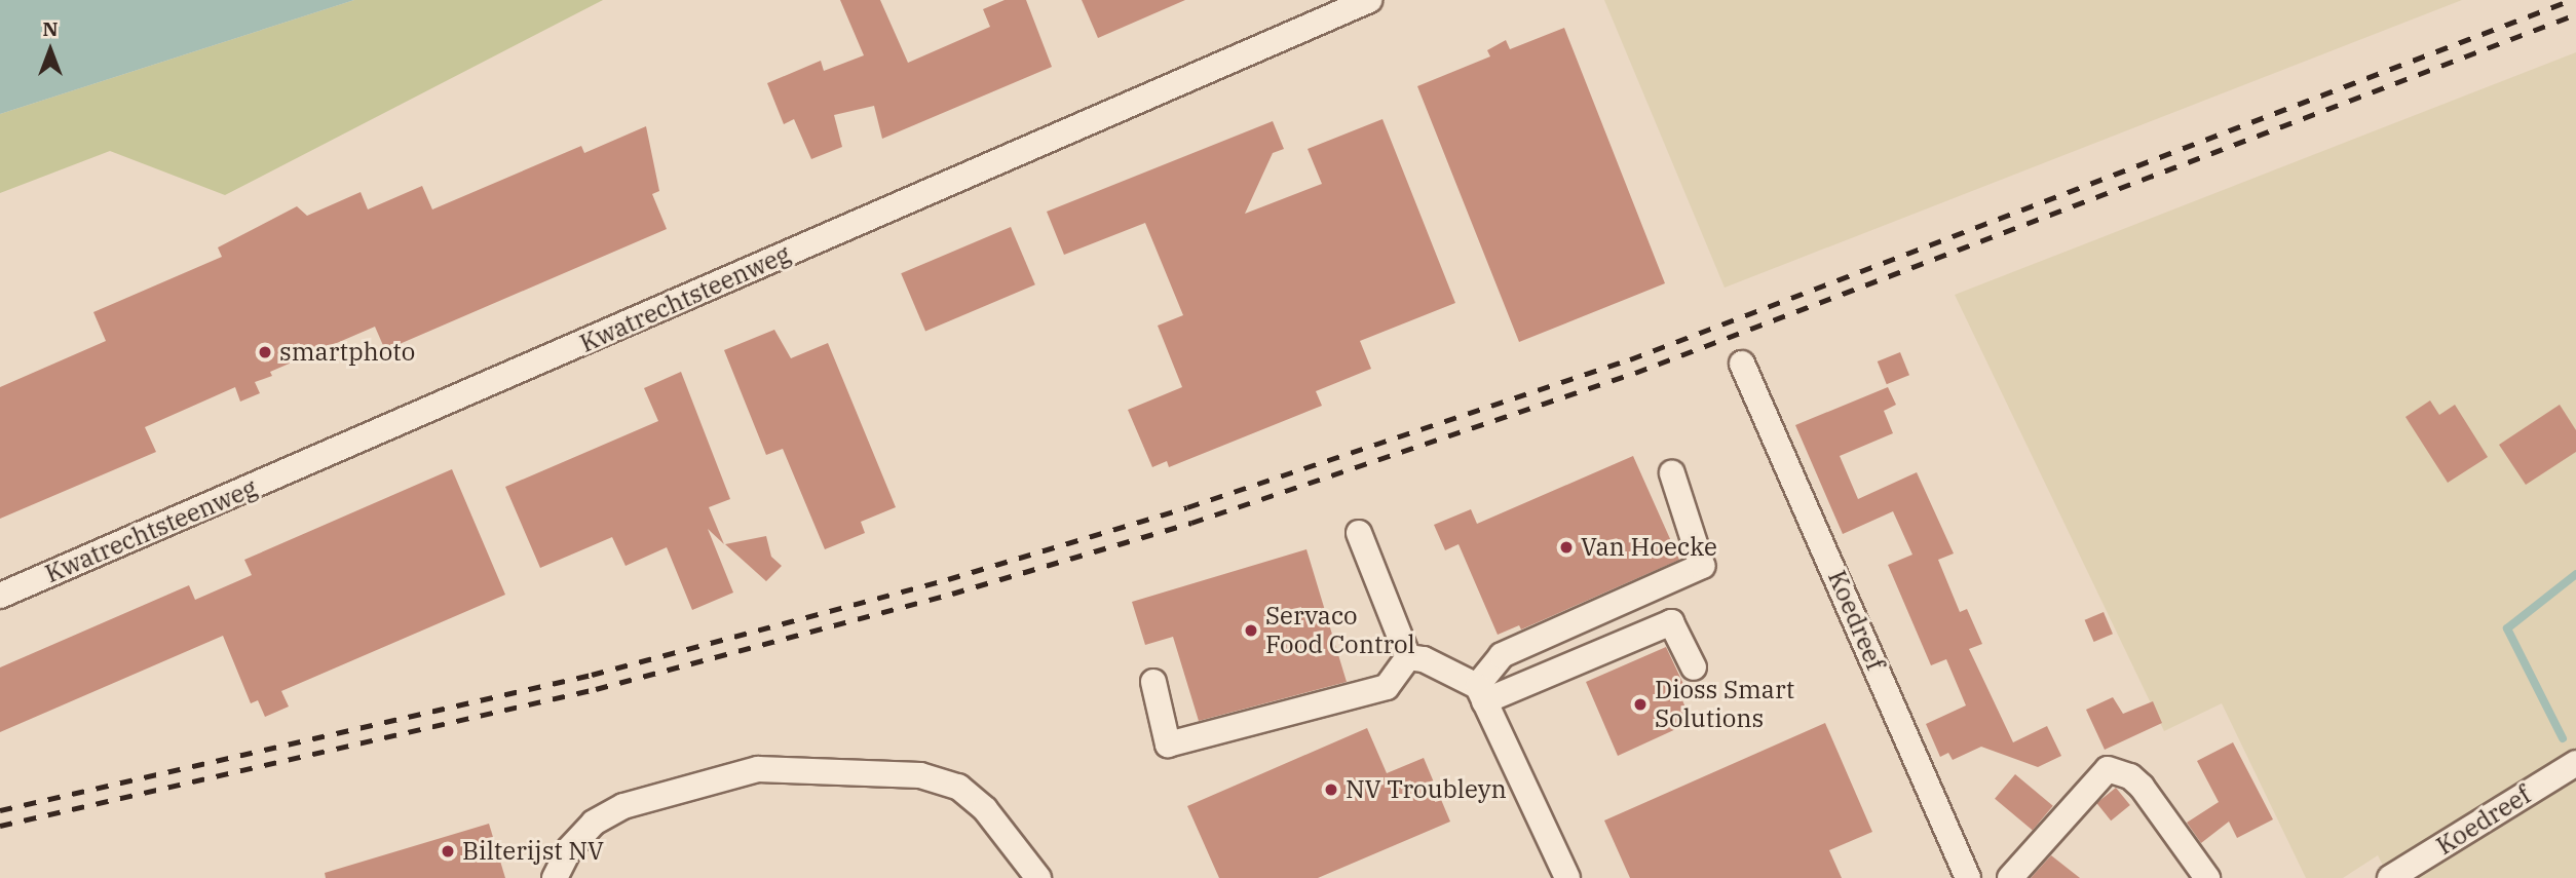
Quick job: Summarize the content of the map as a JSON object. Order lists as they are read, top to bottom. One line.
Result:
{"streets":{"street":["Kwatrechtsteenweg","Koedreef"]},"places":["smartphoto","Van Hoecke","Servaco Food Control","Dioss Smart Solutions","NV Troubleyn","Bilterijst NV"],"north":"top"}
